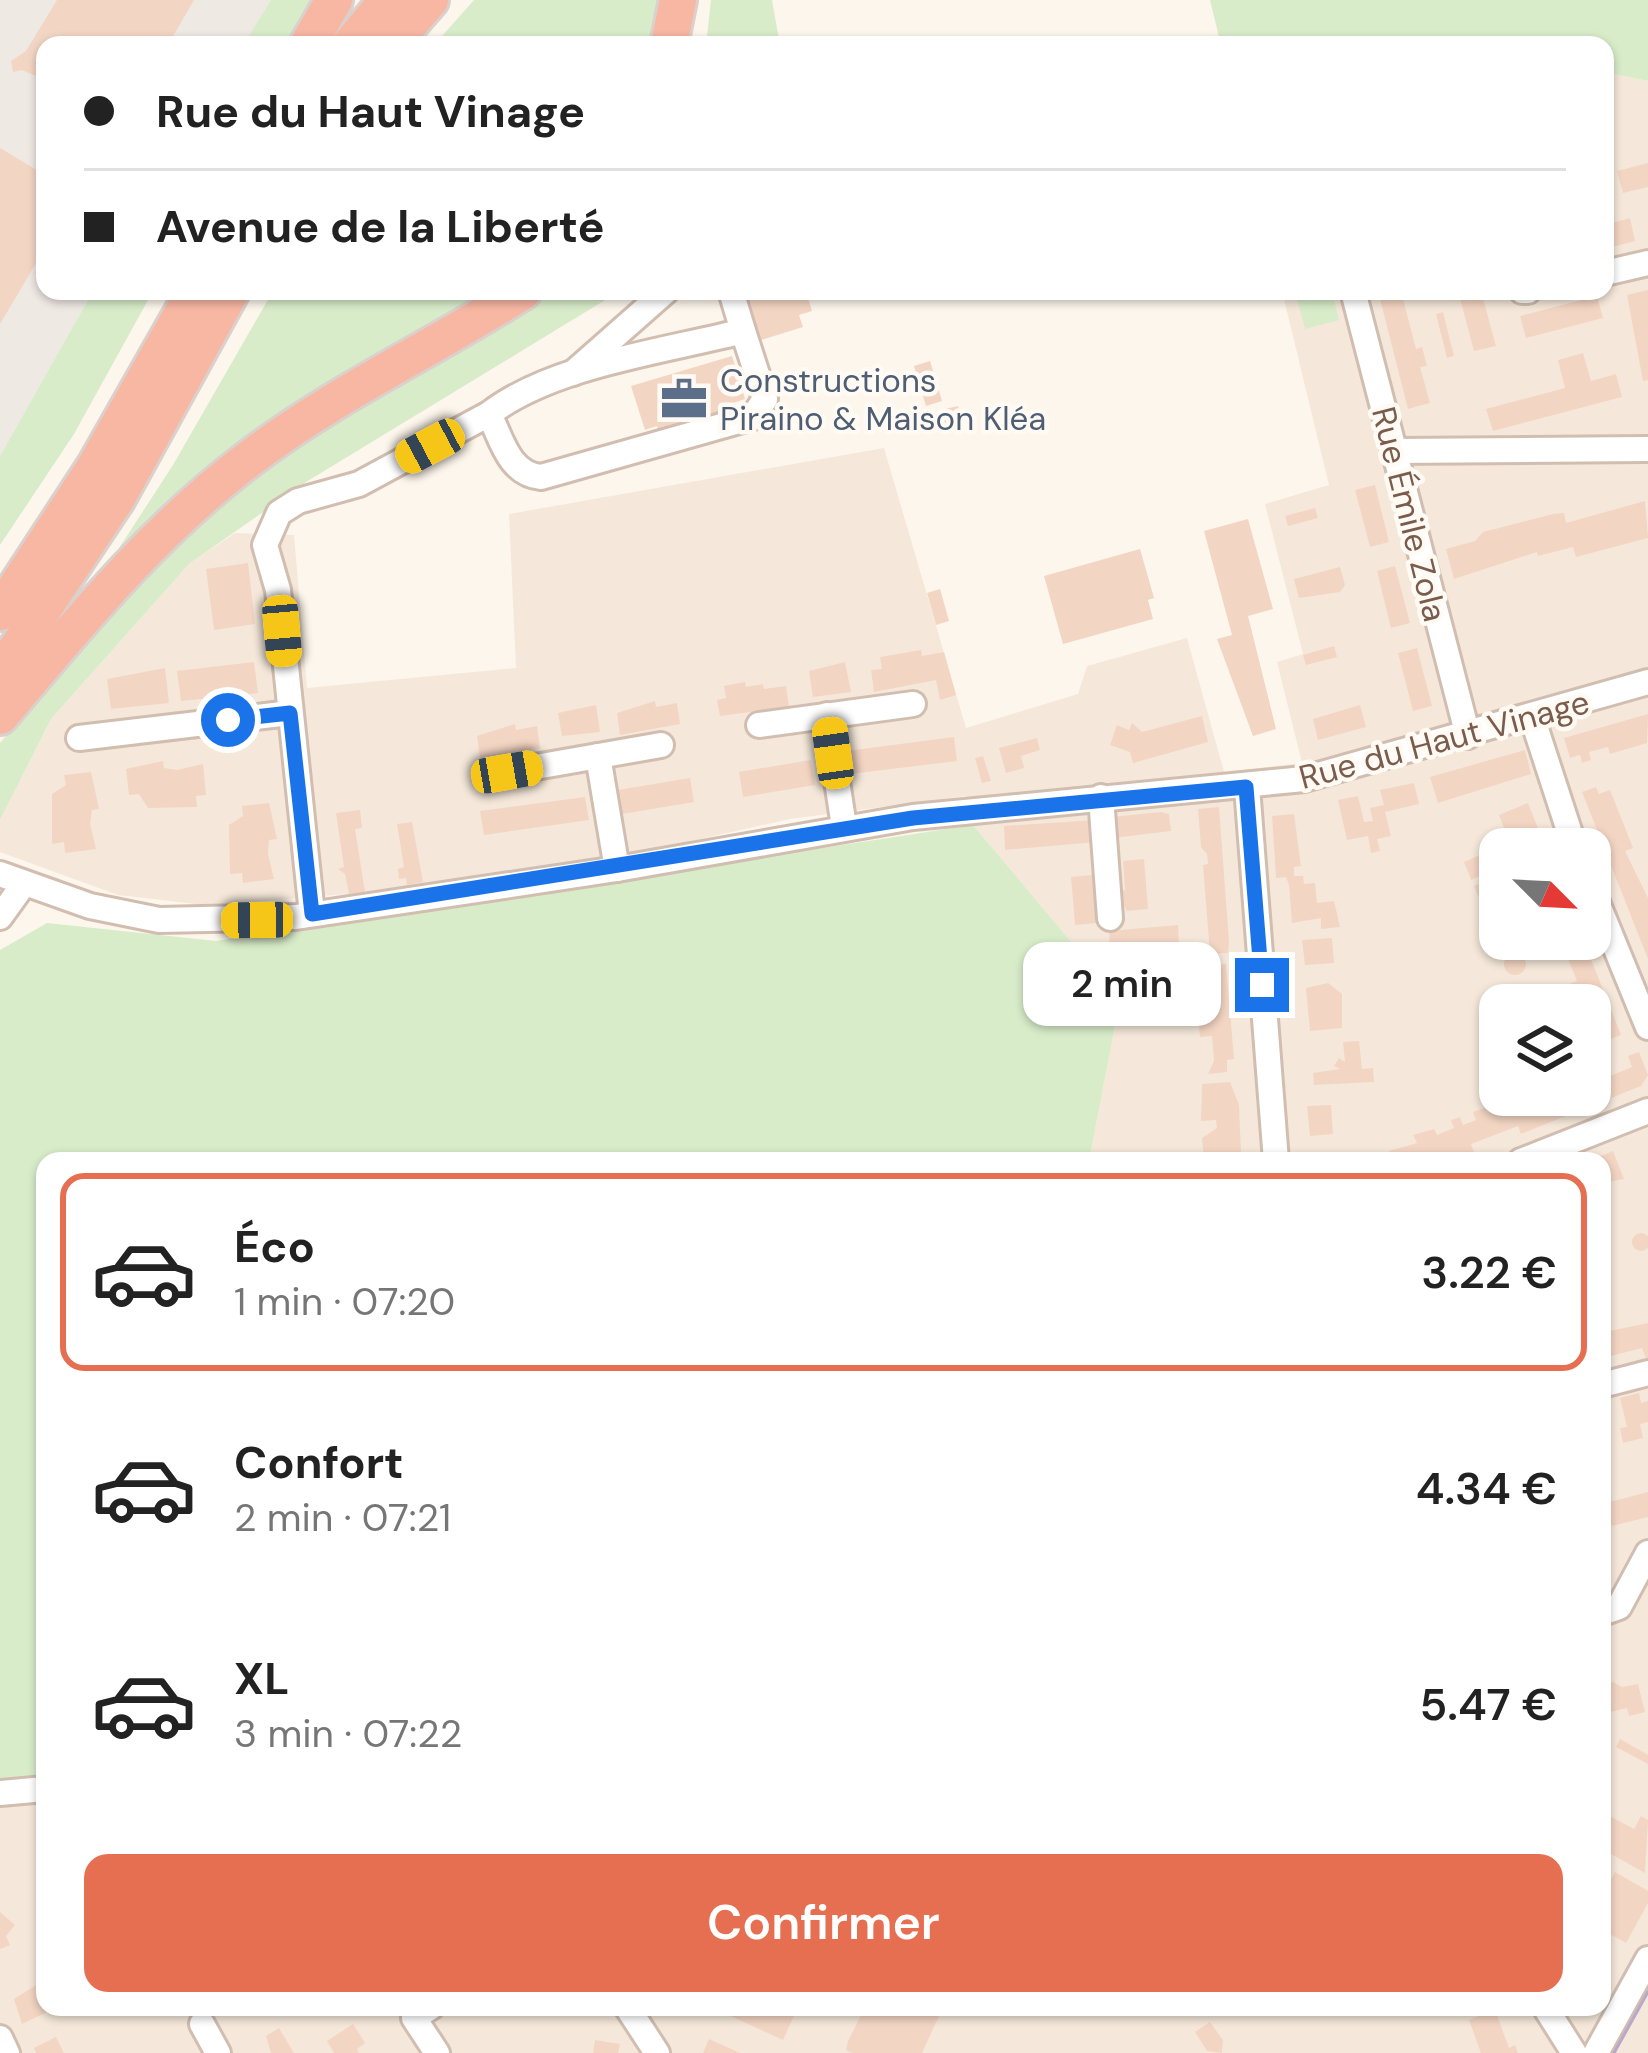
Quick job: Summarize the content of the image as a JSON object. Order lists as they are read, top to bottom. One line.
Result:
{"streets":{"street":["Rue Émile Zola","Rue du Haut Vinage"]},"crossings":[["Rue Émile Zola","Rue du Haut Vinage"]],"places":{"office":["Constructions Piraino & Maison Kléa"]},"north":"bottom right","page":{"banner":["Rue du Haut Vinage","Avenue de la Liberté"],"bubble":"2 min","list":[{"name":"Éco","note":"1 min · 07:20","value":"3.22 €"},{"name":"Confort","note":"2 min · 07:21","value":"4.34 €"},{"name":"XL","note":"3 min · 07:22","value":"5.47 €"}],"buttons":"Confirmer"}}
